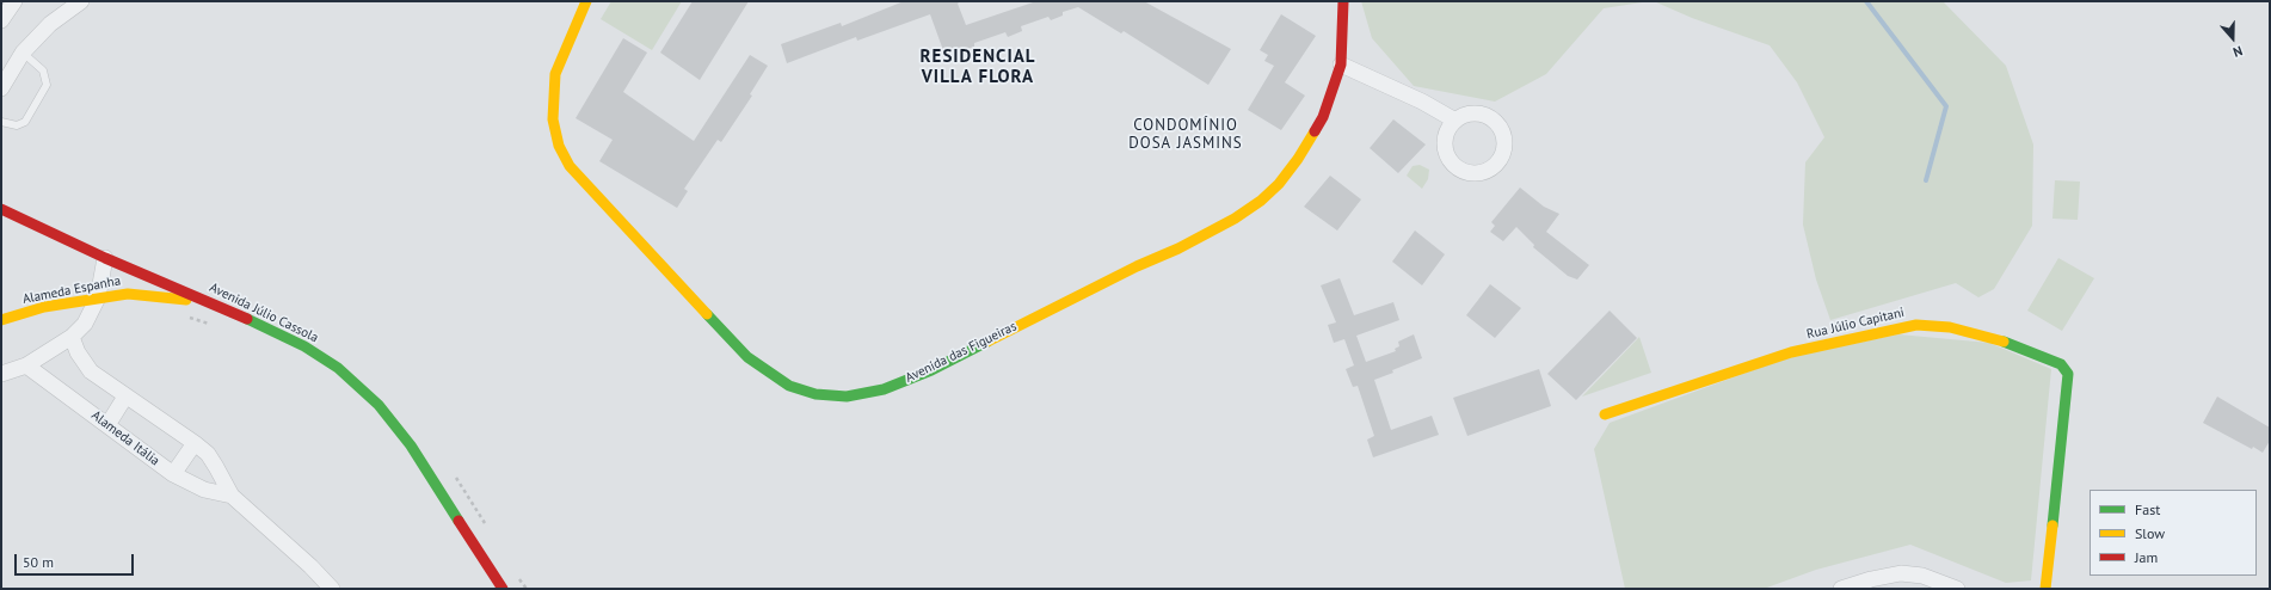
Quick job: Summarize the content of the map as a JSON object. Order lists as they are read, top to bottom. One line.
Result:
{"streets":{"street":["Alameda Espanha","Avenida Júlio Cassola","Rua Júlio Capitani","Avenida das Figueiras","Alameda Itália"]},"crossings":[["Alameda Espanha","Avenida Júlio Cassola"]],"districts":["RESIDENCIAL VILLA FLORA","CONDOMÍNIO DOSA JASMINS"],"legend":["Fast","Slow","Jam"],"scale_bar":"50 m","north":"bottom"}
